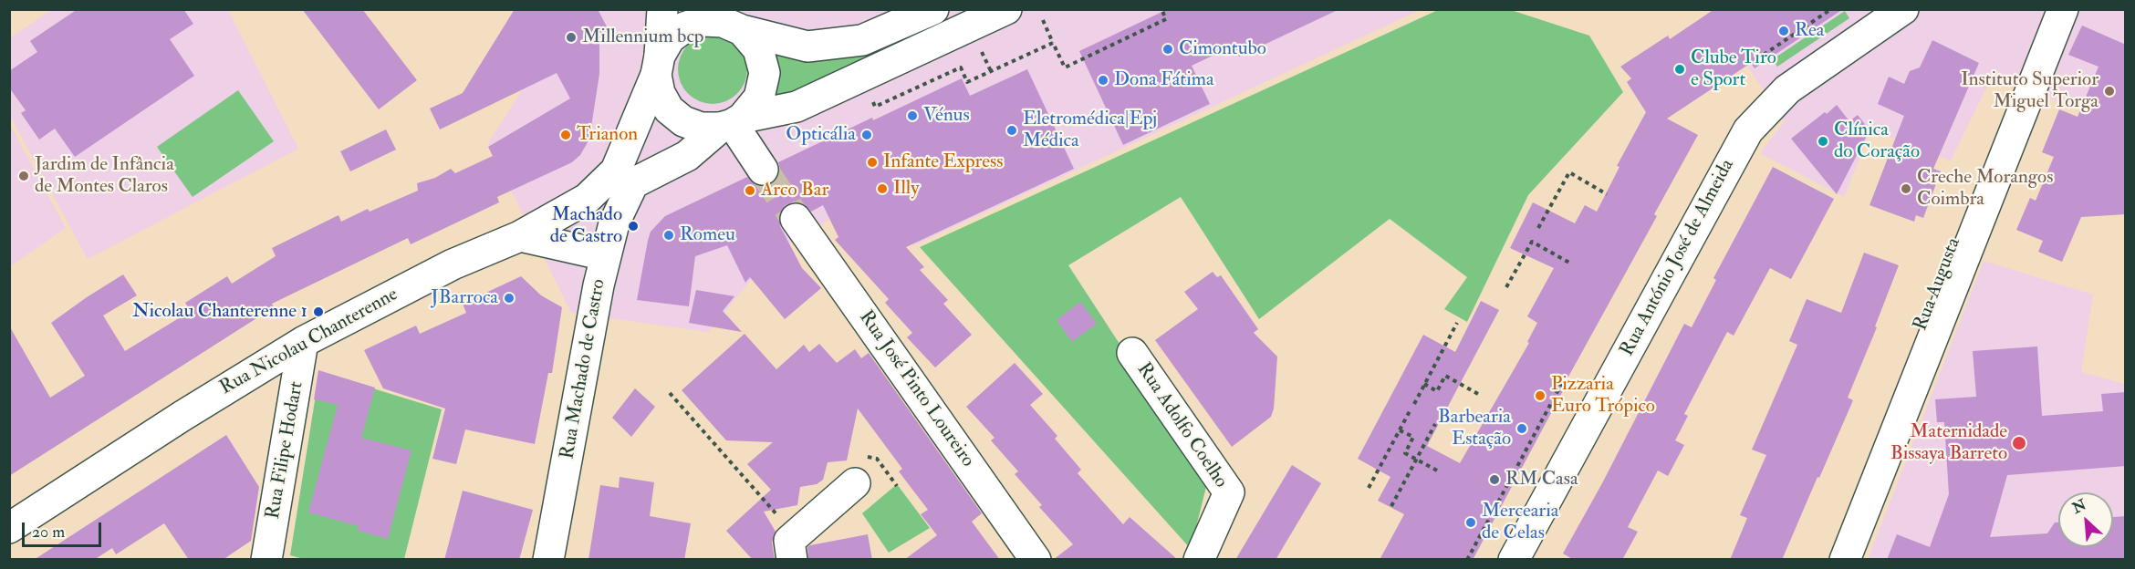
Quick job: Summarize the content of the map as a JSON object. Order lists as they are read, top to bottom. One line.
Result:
{"streets":{"street":["Rua António José de Almeida","Rua Augusta","Rua Nicolau Chanterenne","Rua Machado de Castro","Rua José Pinto Loureiro","Rua Adolfo Coelho","Rua Filipe Hodart"]},"crossings":[["Rua Nicolau Chanterenne","Rua Machado de Castro"],["Rua Nicolau Chanterenne","Rua Filipe Hodart"]],"places":["Rea","Millennium bcp","Cimontubo","Clube Tiro e Sport","Dona Fátima","Instituto Superior Miguel Torga","Vénus","Eletromédica|Epj Médica","Trianon","Opticália","Clínica do Coração","Infante Express","Jardim de Infância de Montes Claros","Illy","Creche Morangos Coimbra","Arco Bar","Machado de Castro","Romeu","JBarroca","Nicolau Chanterenne 1","Pizzaria Euro Trópico","Barbearia Estação","Maternidade Bissaya Barreto","RM Casa","Mercearia de Celas"],"scale_bar":"20 m","north":"top left"}
